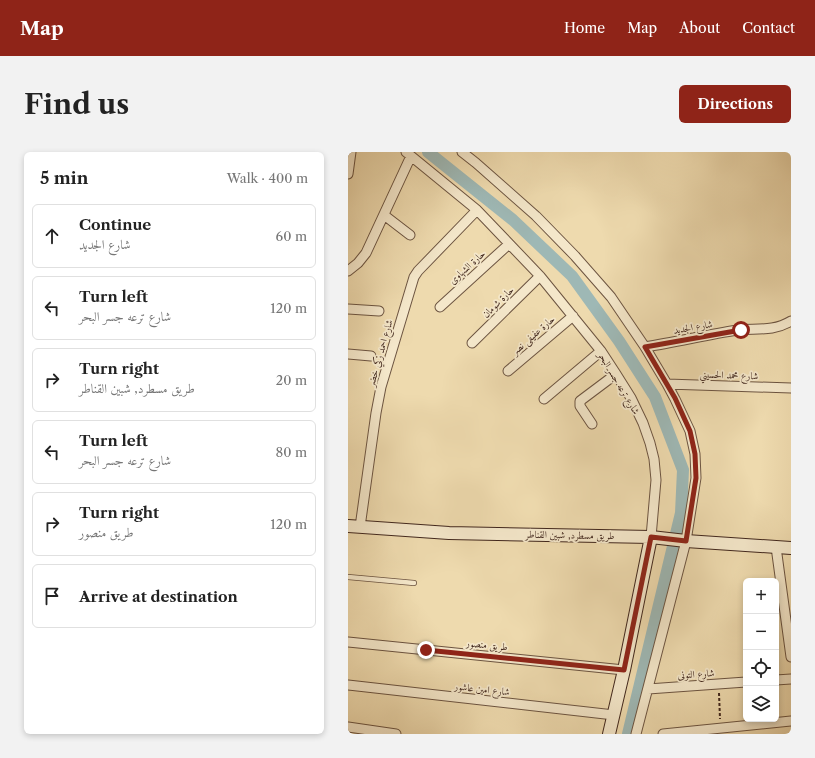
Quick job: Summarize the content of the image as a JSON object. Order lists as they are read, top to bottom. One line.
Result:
{"streets":{"main road":["شارع ترعه جسر البحر","طريق مسطرد, شبين القناطر"],"street":["حارة الشهاوى","حارة شومان","شارع الجديد","حارة عفيفى نصر","شارع احمد زكي خضر","شارع محمد الحسيني","طريق منصور","شارع التونى","شارع امين عاشور"]},"crossings":[["حارة الشهاوى","شارع ترعه جسر البحر"],["حارة شومان","شارع ترعه جسر البحر"],["حارة عفيفى نصر","شارع ترعه جسر البحر"],["شارع احمد زكي خضر","شارع ترعه جسر البحر"],["شارع احمد زكي خضر","طريق مسطرد, شبين القناطر"],["شارع ترعه جسر البحر","طريق مسطرد, شبين القناطر"],["شارع ترعه جسر البحر","طريق منصور"],["شارع ترعه جسر البحر","شارع امين عاشور"]],"page":{"header":"Map","nav":["Home","Map","About","Contact"],"buttons":"Directions","title":"Find us","heading":["5 min","Walk · 400 m"],"list":[["Continue","شارع الجديد","60 m"],["Turn left","شارع ترعه جسر البحر","120 m"],["Turn right","طريق مسطرد, شبين القناطر","20 m"],["Turn left","شارع ترعه جسر البحر","80 m"],["Turn right","طريق منصور","120 m"],"Arrive at destination"],"map_buttons":["+","−"]}}
